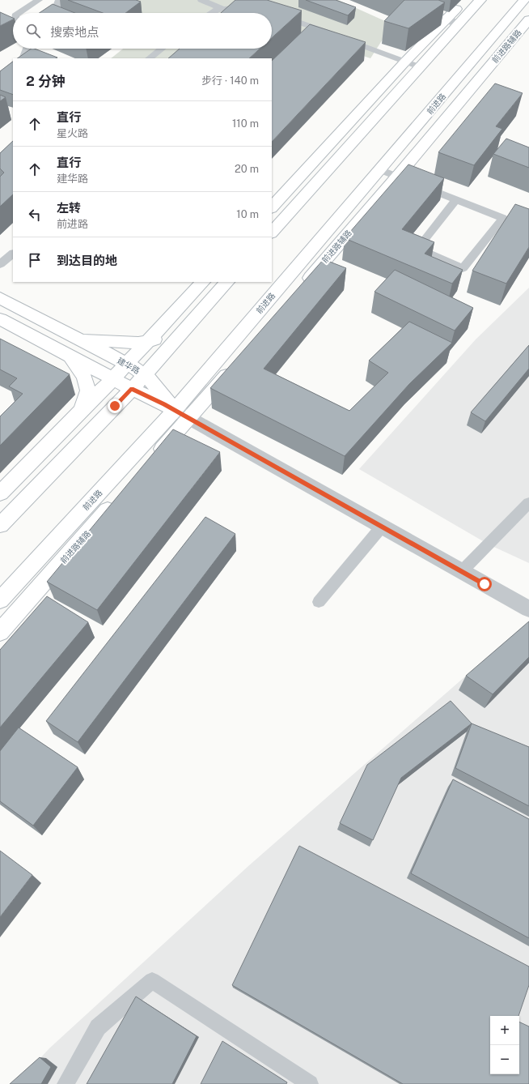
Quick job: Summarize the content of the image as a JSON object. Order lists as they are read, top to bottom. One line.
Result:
{"streets":{"main road":["前进路辅路","前进路","建华路"]},"crossings":[["前进路","建华路"]],"page":{"search":"搜索地点","heading":["2 分钟","步行 · 140 m"],"list":[["直行","星火路","110 m"],["直行","建华路","20 m"],["左转","前进路","10 m"],"到达目的地"],"map_buttons":["+","−"]}}
